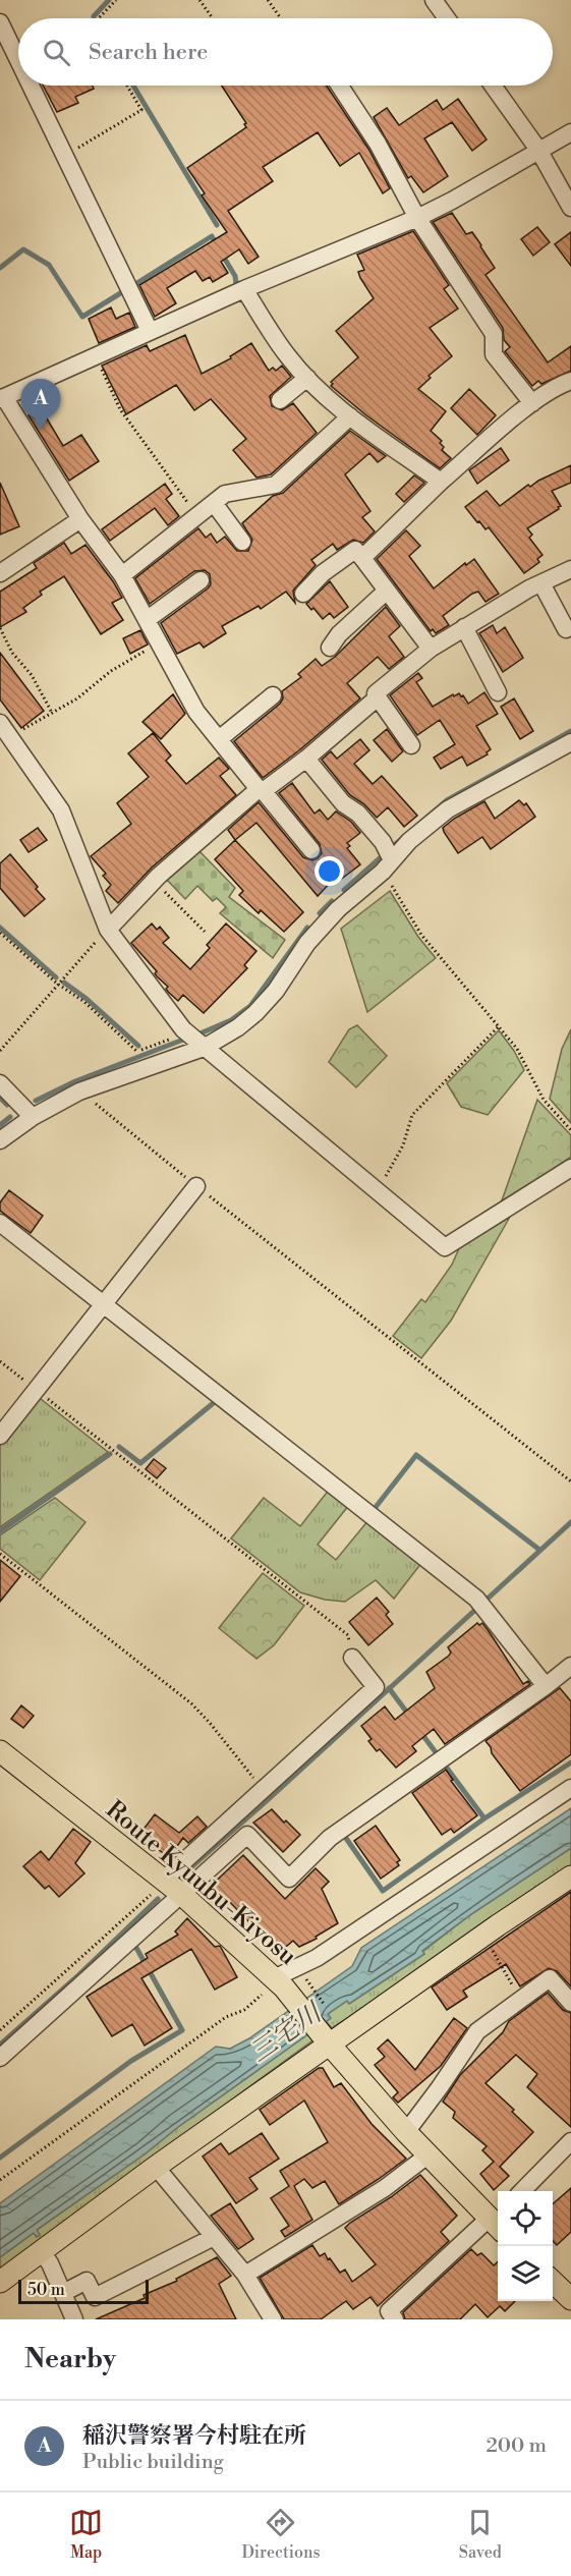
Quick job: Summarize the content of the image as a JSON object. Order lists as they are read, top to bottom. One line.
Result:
{"streets":{"main road":["Route Kyuubu-Kiyosu"]},"water":["三宅川"],"scale_bar":"50 m","page":{"search":"Search here","pins":"A","scale":"50 m","heading":"Nearby","list":[{"mark":"A","name":"稲沢警察署今村駐在所","note":"Public building","value":"200 m"}],"nav":["Map","Directions","Saved"]}}
